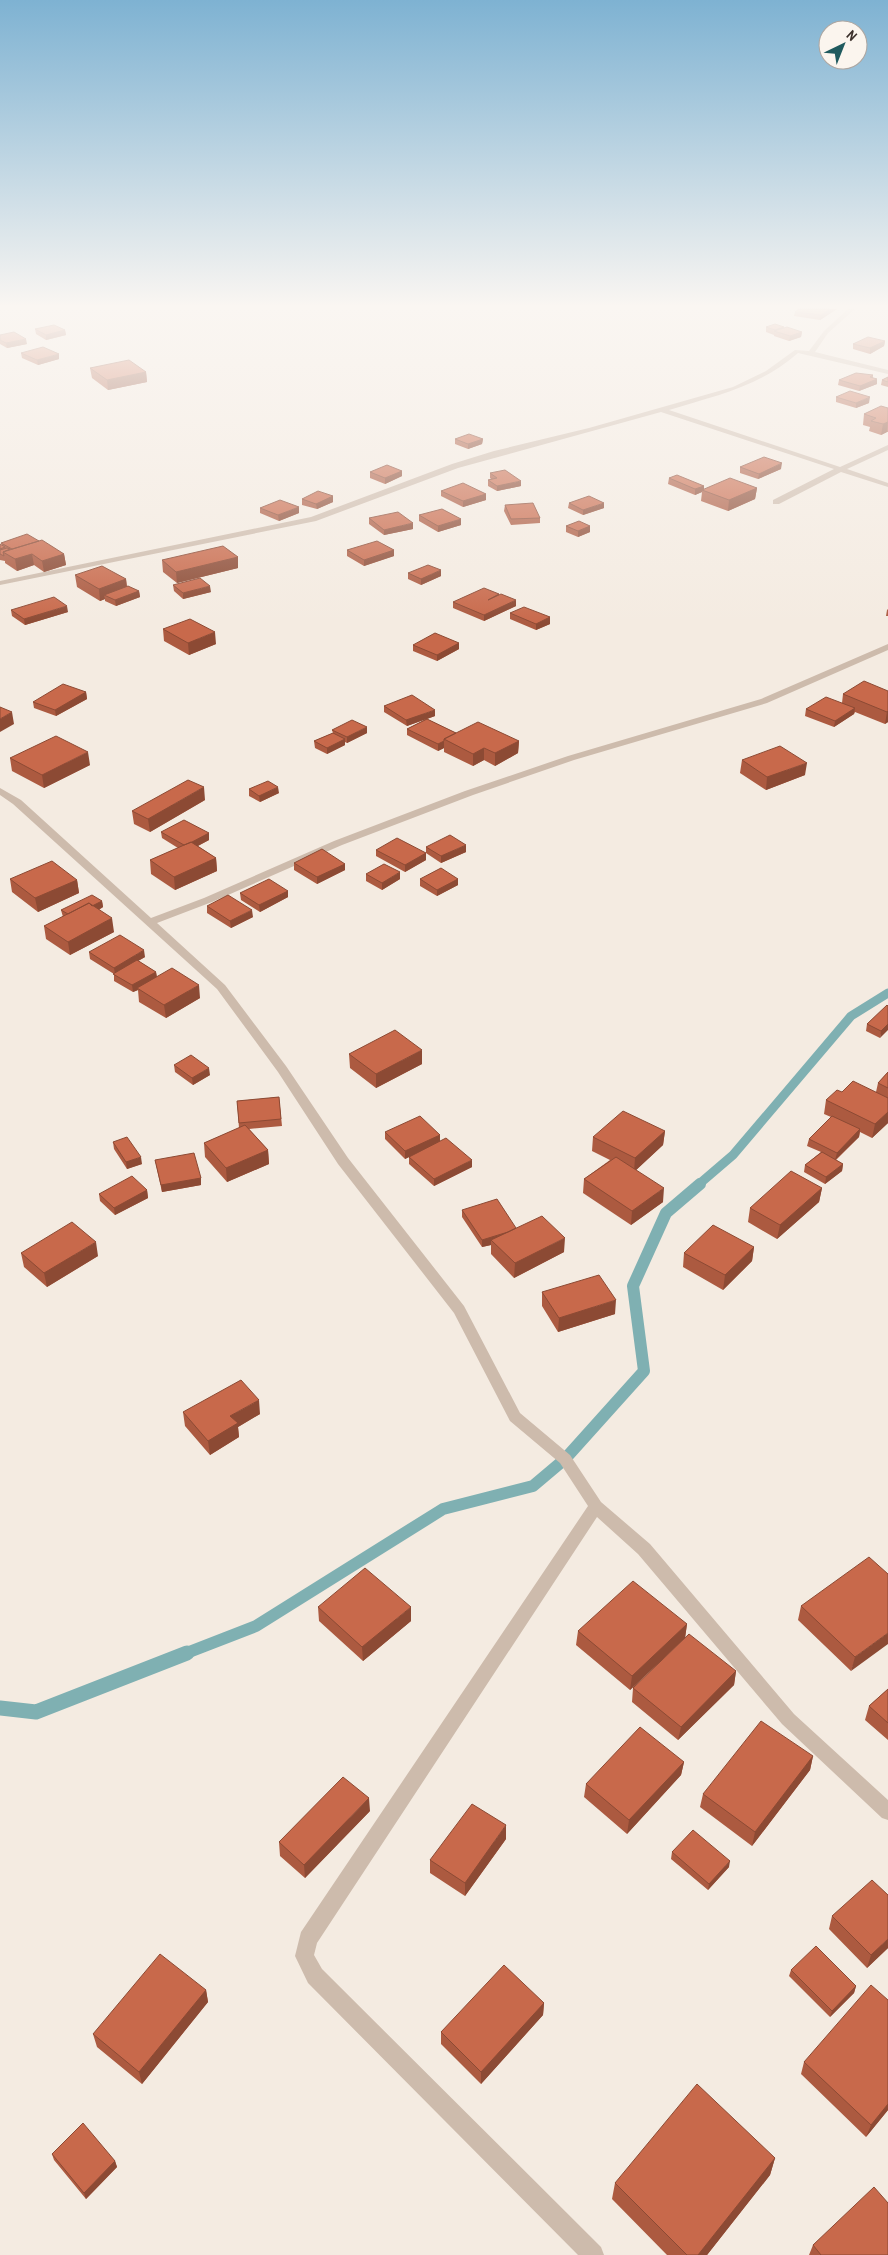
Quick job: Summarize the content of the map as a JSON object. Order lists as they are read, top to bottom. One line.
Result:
{"north":"top right"}
